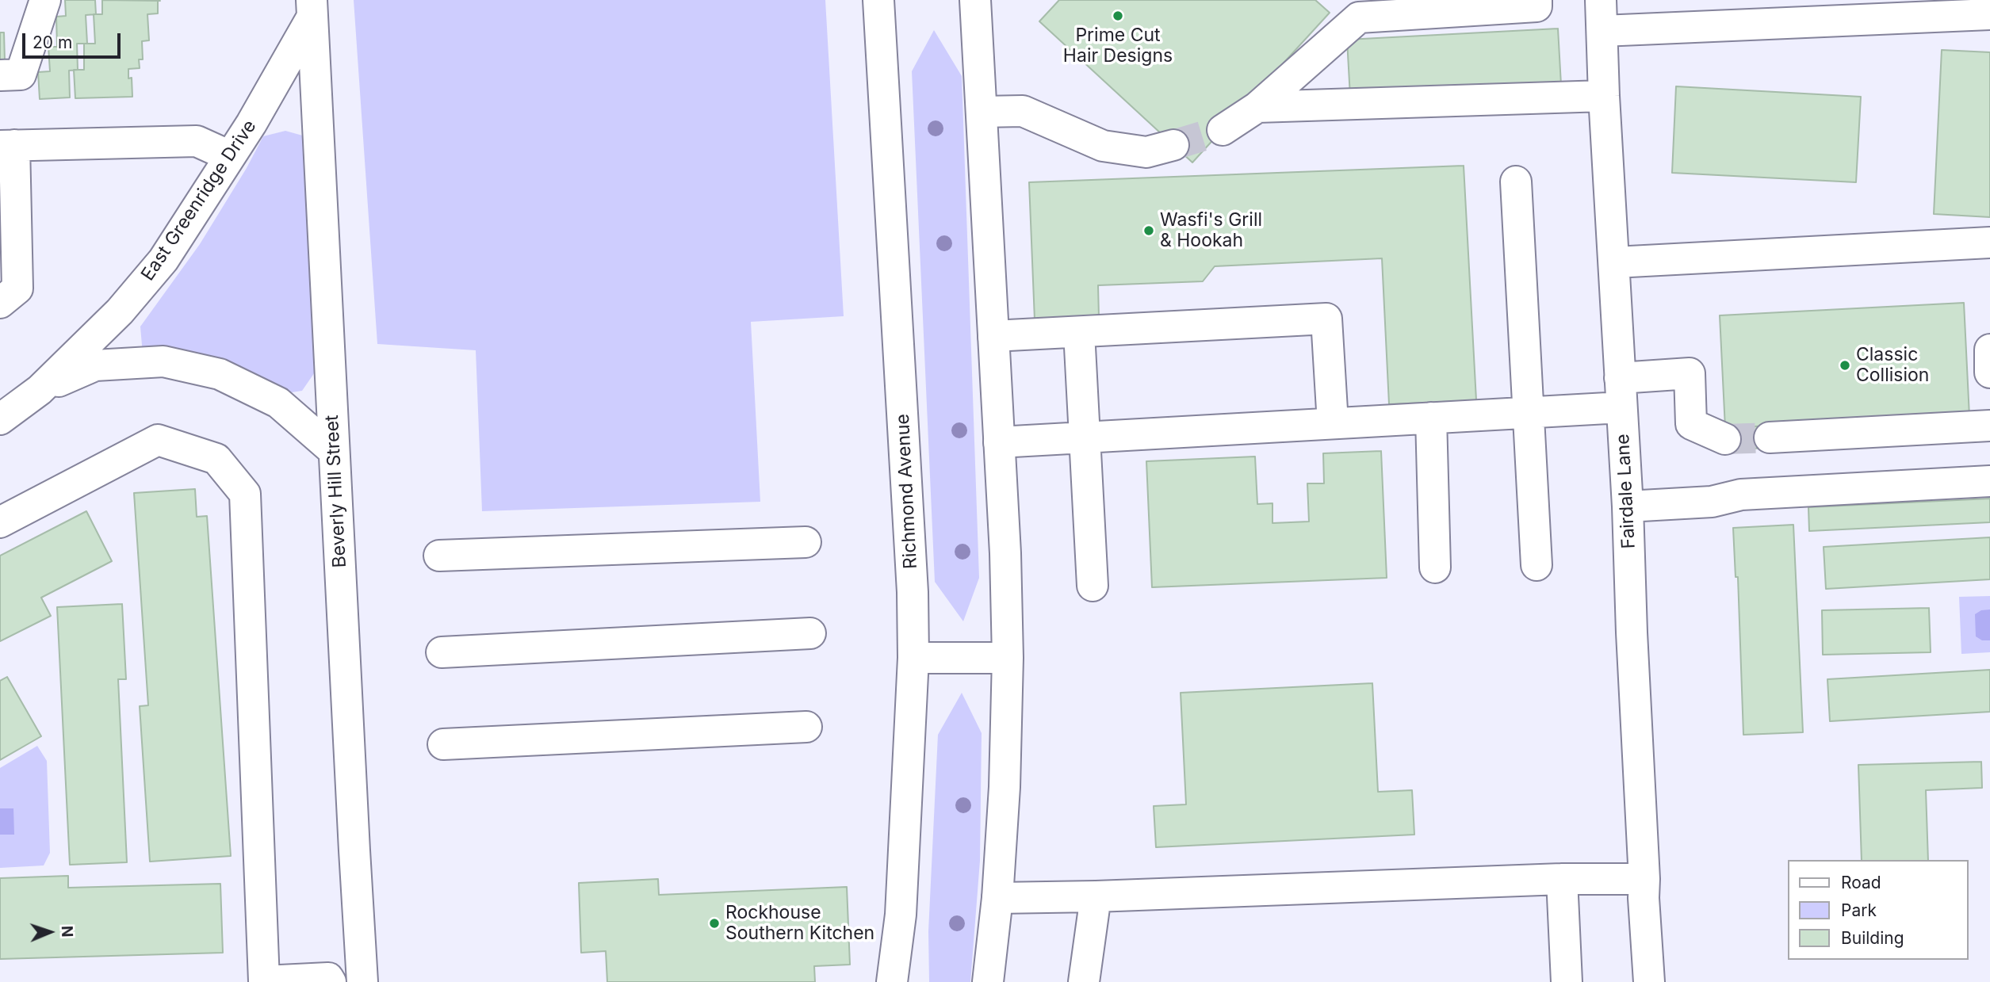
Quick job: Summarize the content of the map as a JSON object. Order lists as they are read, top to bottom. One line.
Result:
{"streets":{"street":["East Greenridge Drive","Beverly Hill Street","Richmond Avenue","Fairdale Lane"]},"crossings":[["East Greenridge Drive","Beverly Hill Street"]],"places":["Prime Cut Hair Designs","Wasfi's Grill & Hookah","Classic Collision","Rockhouse Southern Kitchen"],"legend":["Road","Park","Building"],"scale_bar":"20 m","north":"right"}
